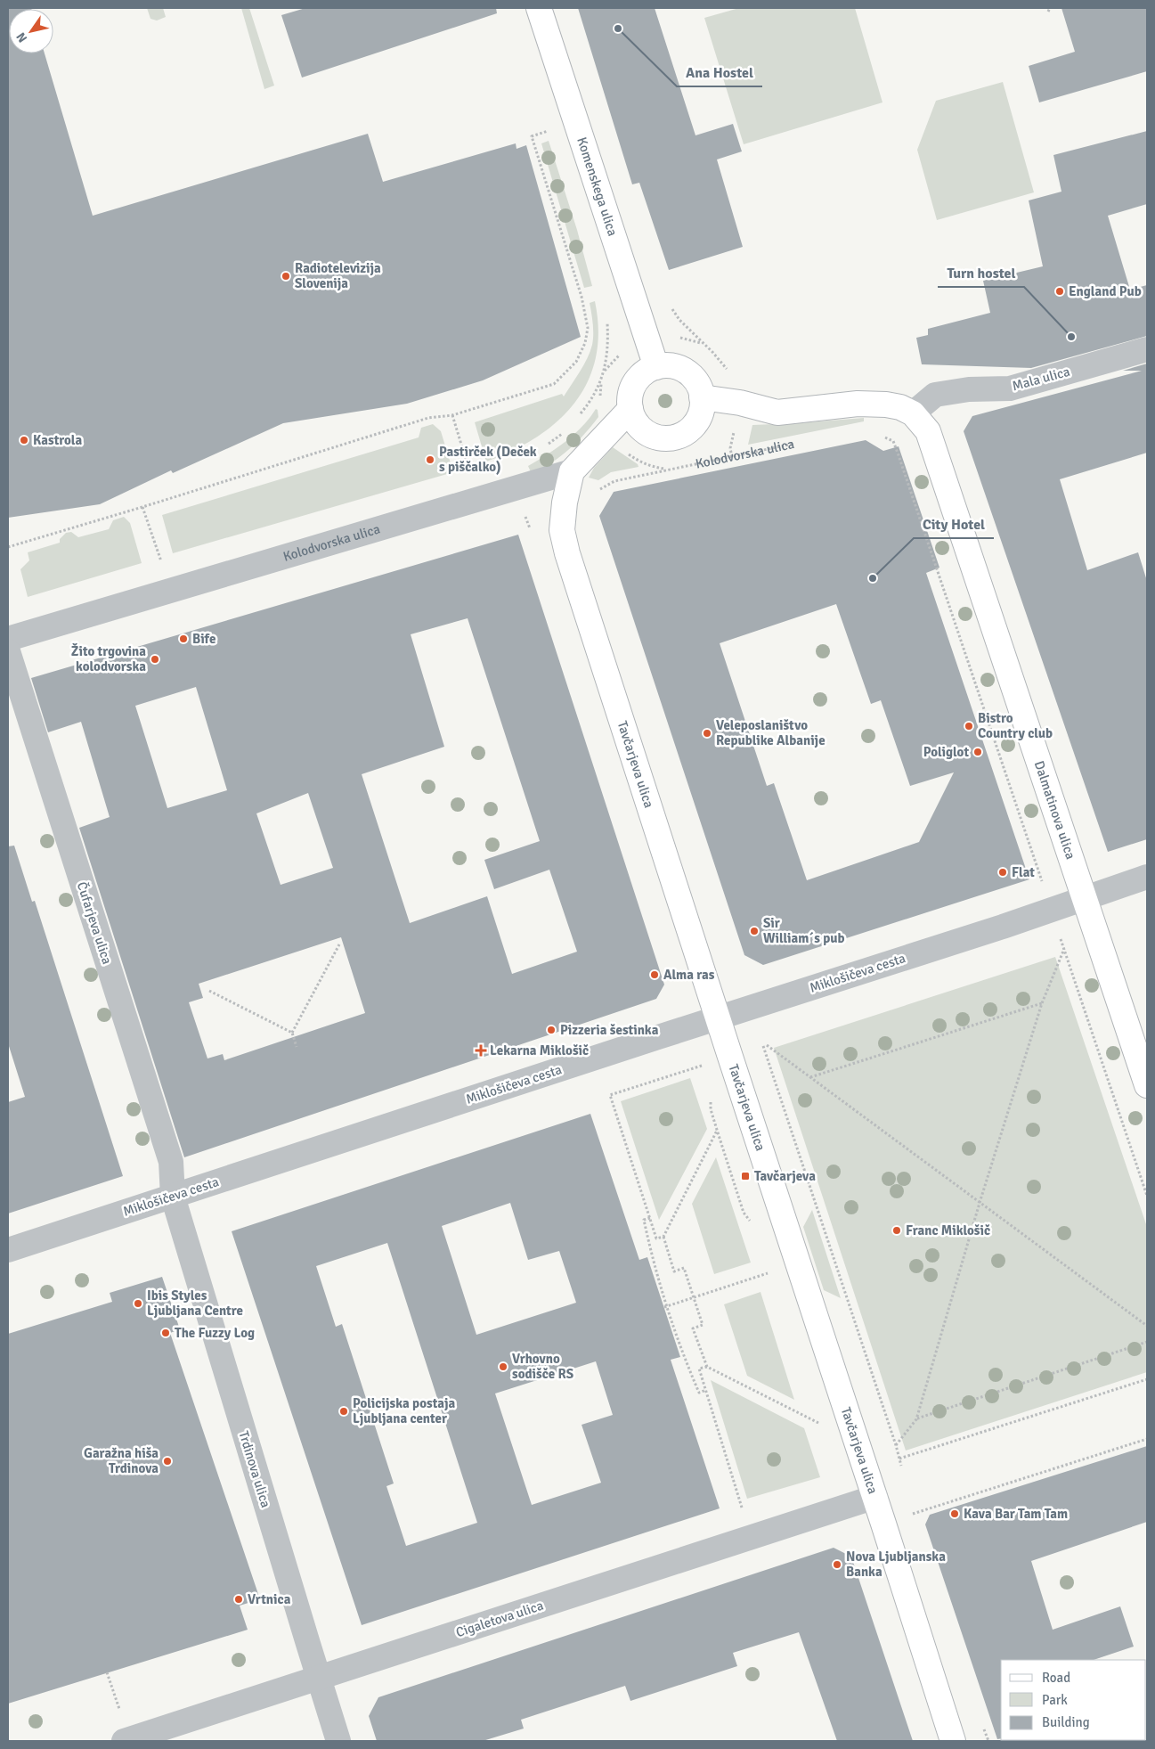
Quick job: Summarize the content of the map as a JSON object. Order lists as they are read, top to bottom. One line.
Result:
{"streets":{"main road":["Komenskega ulica","Tavčarjeva ulica","Dalmatinova ulica"],"street":["Mala ulica","Kolodvorska ulica","Čufarjeva ulica","Miklošičeva cesta","Trdinova ulica","Cigaletova ulica"]},"crossings":[["Mala ulica","Dalmatinova ulica"],["Kolodvorska ulica","Tavčarjeva ulica"],["Tavčarjeva ulica","Miklošičeva cesta"],["Tavčarjeva ulica","Cigaletova ulica"],["Dalmatinova ulica","Miklošičeva cesta"],["Čufarjeva ulica","Miklošičeva cesta"],["Čufarjeva ulica","Trdinova ulica"],["Miklošičeva cesta","Trdinova ulica"],["Trdinova ulica","Cigaletova ulica"]],"places":{"other":["Ana Hostel","Radiotelevizija Slovenija","England Pub","Turn hostel","Kastrola","Pastirček (Deček s piščalko)","City Hotel","Bife","Žito trgovina kolodvorska","Bistro Country club","Veleposlaništvo Republike Albanije","Poliglot","Flat","Sir William´s pub","Alma ras","Pizzeria šestinka","Franc Miklošič","Ibis Styles Ljubljana Centre","The Fuzzy Log","Vrhovno sodišče RS","Policijska postaja Ljubljana center","Garažna hiša Trdinova","Kava Bar Tam Tam","Nova Ljubljanska Banka","Vrtnica"],"health":["Lekarna Miklošič"],"transit":["Tavčarjeva"]},"legend":["Road","Park","Building"],"north":"bottom left"}
